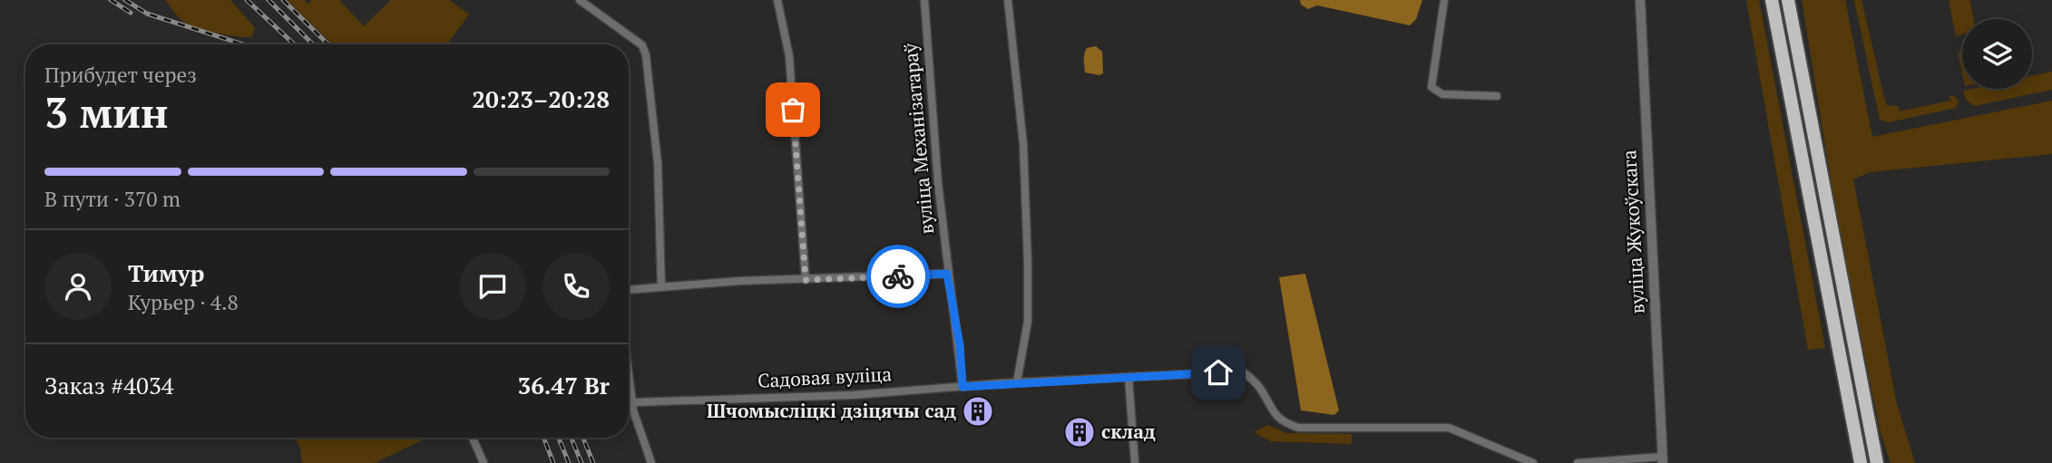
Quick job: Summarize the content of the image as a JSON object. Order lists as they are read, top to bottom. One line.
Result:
{"streets":{"street":["вуліца Механізатараў","вуліца Жукоўскага","Садовая вуліца"]},"crossings":[["вуліца Механізатараў","Садовая вуліца"]],"places":{"building":["Шчомысліцкі дзіцячы сад","склад"]},"page":{"heading":["3 мин","Прибудет через","20:23–20:28"],"panel":["Тимур","Курьер · 4.8","Заказ #4034","36.47 Br"],"bar":"В пути · 370 m"}}
